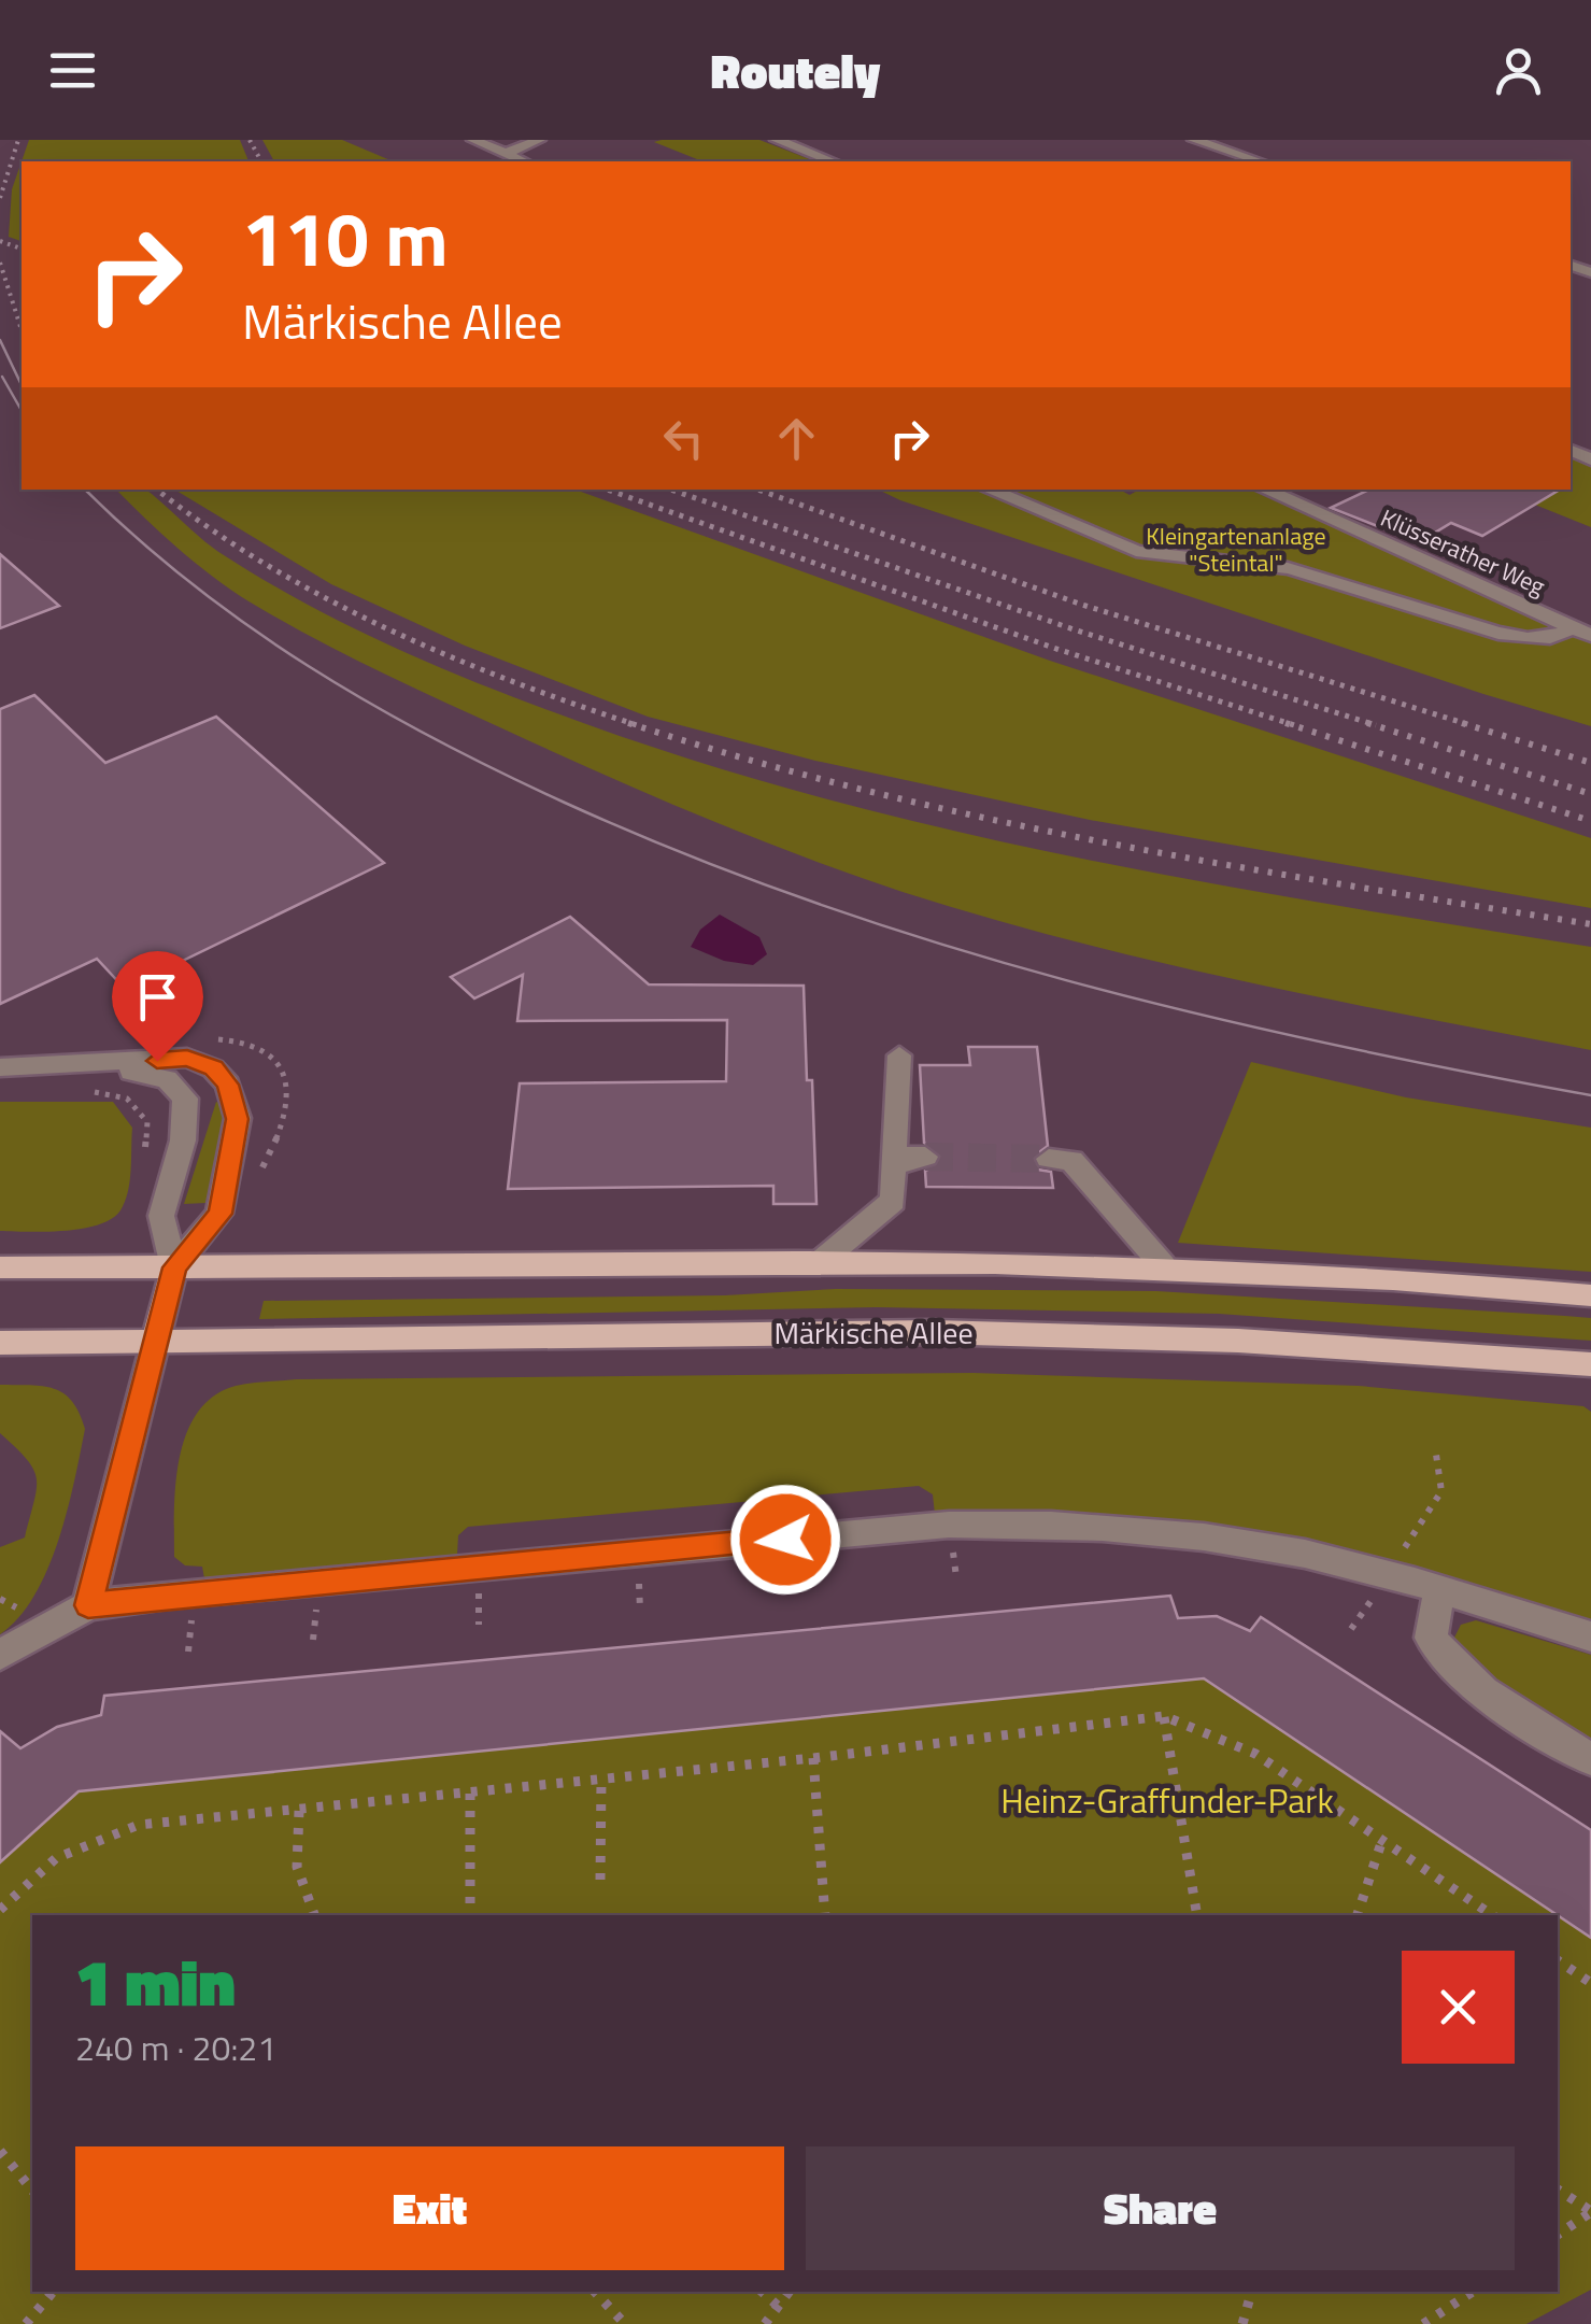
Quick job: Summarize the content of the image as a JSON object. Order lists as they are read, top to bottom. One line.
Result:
{"streets":{"main road":["Märkische Allee"],"street":["Klüsserather Weg"]},"parks":["Kleingartenanlage \"Steintal\"","Heinz-Graffunder-Park"],"page":{"header":"Routely","turn":["110 m","Märkische Allee"],"heading":["1 min","240 m · 20:21"],"buttons":["Exit","Share"]}}
